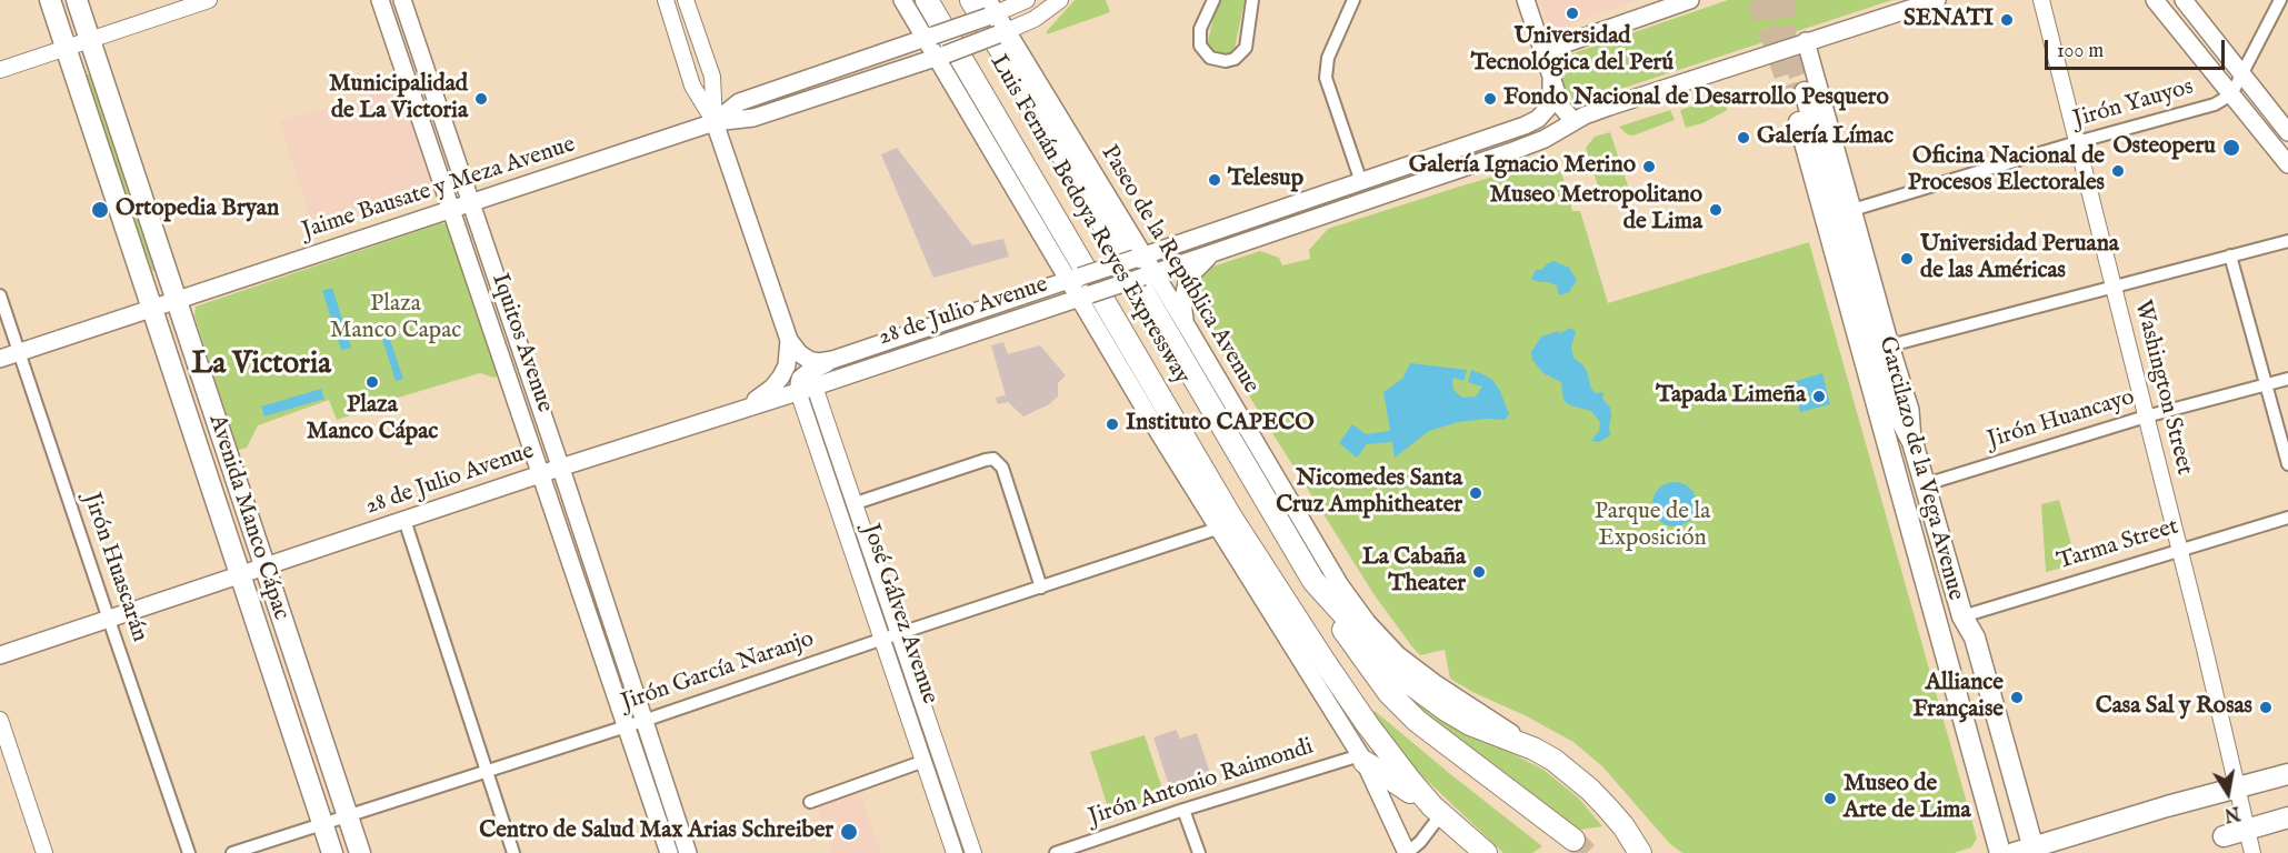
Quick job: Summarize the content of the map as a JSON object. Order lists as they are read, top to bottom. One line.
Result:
{"streets":{"highway":["Luis Fernán Bedoya Reyes Expressway"],"main road":["Jaime Bausate y Meza Avenue","Paseo de la República Avenue","28 de Julio Avenue","Iquitos Avenue","Garcilazo de la Vega Avenue","Avenida Manco Cápac"],"street":["Jirón Yauyos","Washington Street","Jirón Huancayo","Tarma Street","Jirón Huascarán","José Gálvez Avenue","Jirón García Naranjo","Jirón Antonio Raimondi"]},"crossings":[["Jirón Yauyos","Washington Street"],["Jirón Yauyos","Garcilazo de la Vega Avenue"],["Jaime Bausate y Meza Avenue","Paseo de la República Avenue"],["Jaime Bausate y Meza Avenue","Iquitos Avenue"],["Jaime Bausate y Meza Avenue","Avenida Manco Cápac"],["Jaime Bausate y Meza Avenue","Jirón Huascarán"],["Luis Fernán Bedoya Reyes Expressway","Paseo de la República Avenue"],["Paseo de la República Avenue","28 de Julio Avenue"],["28 de Julio Avenue","Iquitos Avenue"],["28 de Julio Avenue","Garcilazo de la Vega Avenue"],["28 de Julio Avenue","Avenida Manco Cápac"],["28 de Julio Avenue","Jirón Huascarán"],["28 de Julio Avenue","José Gálvez Avenue"],["Iquitos Avenue","Jirón García Naranjo"],["Washington Street","Jirón Huancayo"],["Washington Street","Tarma Street"],["Jirón Huancayo","Garcilazo de la Vega Avenue"],["Garcilazo de la Vega Avenue","Tarma Street"],["Avenida Manco Cápac","Jirón García Naranjo"],["José Gálvez Avenue","Jirón García Naranjo"]],"districts":["La Victoria"],"parks":["Plaza Manco Capac","Parque de la Exposición"],"places":["Universidad Tecnológica del Perú","SENATI","Municipalidad de La Victoria","Fondo Nacional de Desarrollo Pesquero","Galería Límac","Osteoperu","Galería Ignacio Merino","Oficina Nacional de Procesos Electorales","Telesup","Ortopedia Bryan","Museo Metropolitano de Lima","Universidad Peruana de las Américas","Plaza Manco Cápac","Tapada Limeña","Instituto CAPECO","Nicomedes Santa Cruz Amphitheater","La Cabaña Theater","Alliance Française","Casa Sal y Rosas","Museo de Arte de Lima","Centro de Salud Max Arias Schreiber"],"scale_bar":"100 m","north":"bottom"}
